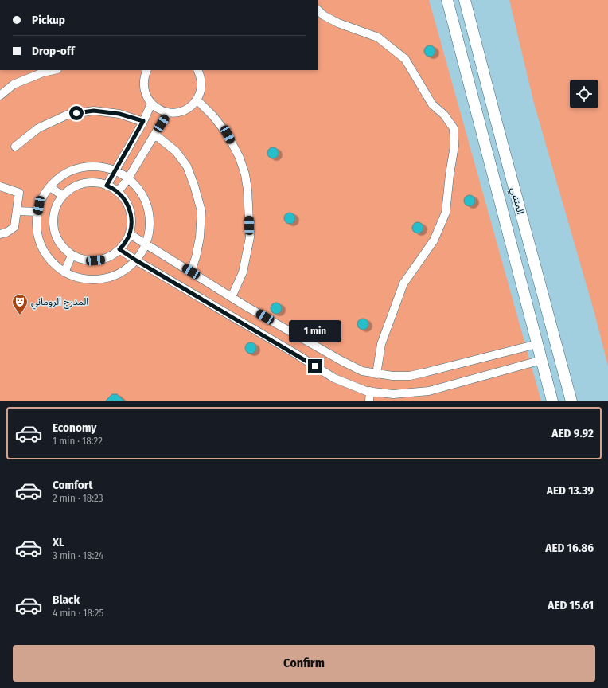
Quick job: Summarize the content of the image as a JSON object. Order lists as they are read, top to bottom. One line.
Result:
{"streets":{"street":["المتنبي"]},"places":{"theatre":["المدرج الروماني"]},"page":{"banner":["Pickup","Drop-off"],"bubble":"1 min","list":[{"name":"Economy","note":"1 min · 18:22","value":"AED 9.92"},{"name":"Comfort","note":"2 min · 18:23","value":"AED 13.39"},{"name":"XL","note":"3 min · 18:24","value":"AED 16.86"},{"name":"Black","note":"4 min · 18:25","value":"AED 15.61"}],"buttons":"Confirm"}}
